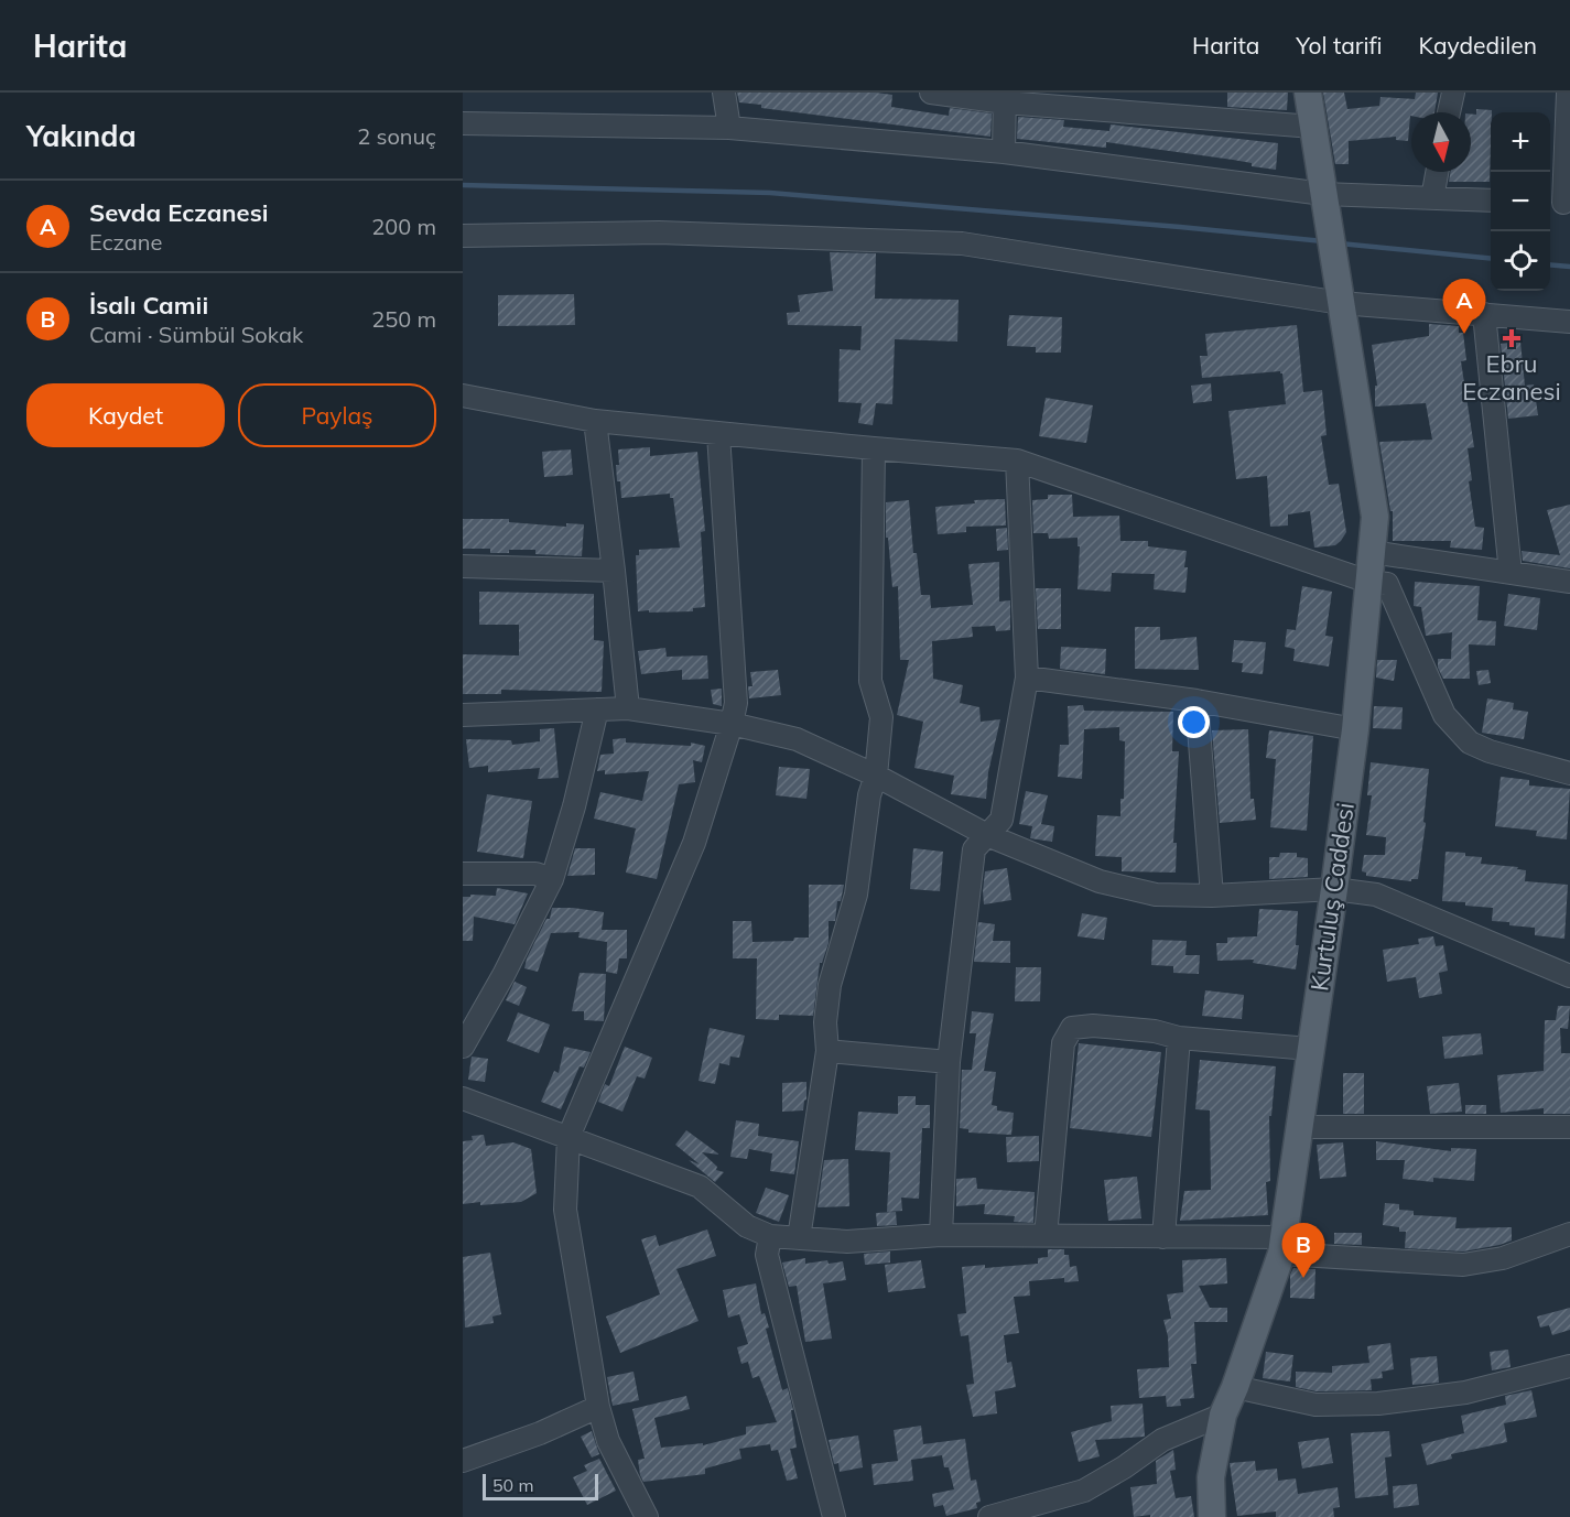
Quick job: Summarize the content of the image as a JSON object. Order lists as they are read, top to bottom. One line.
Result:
{"streets":{"main road":["Kurtuluş Caddesi"]},"places":{"health":["Ebru Eczanesi"]},"scale_bar":"50 m","north":"bottom","page":{"header":"Harita","nav":["Harita","Yol tarifi","Kaydedilen"],"heading":["Yakında","2 sonuç"],"map_buttons":["+","−"],"list":[{"mark":"A","name":"Sevda Eczanesi","note":"Eczane","value":"200 m"},{"mark":"B","name":"İsalı Camii","note":"Cami · Sümbül Sokak","value":"250 m"}],"pins":["A","B"],"buttons":["Kaydet","Paylaş"],"scale":"50 m"}}
